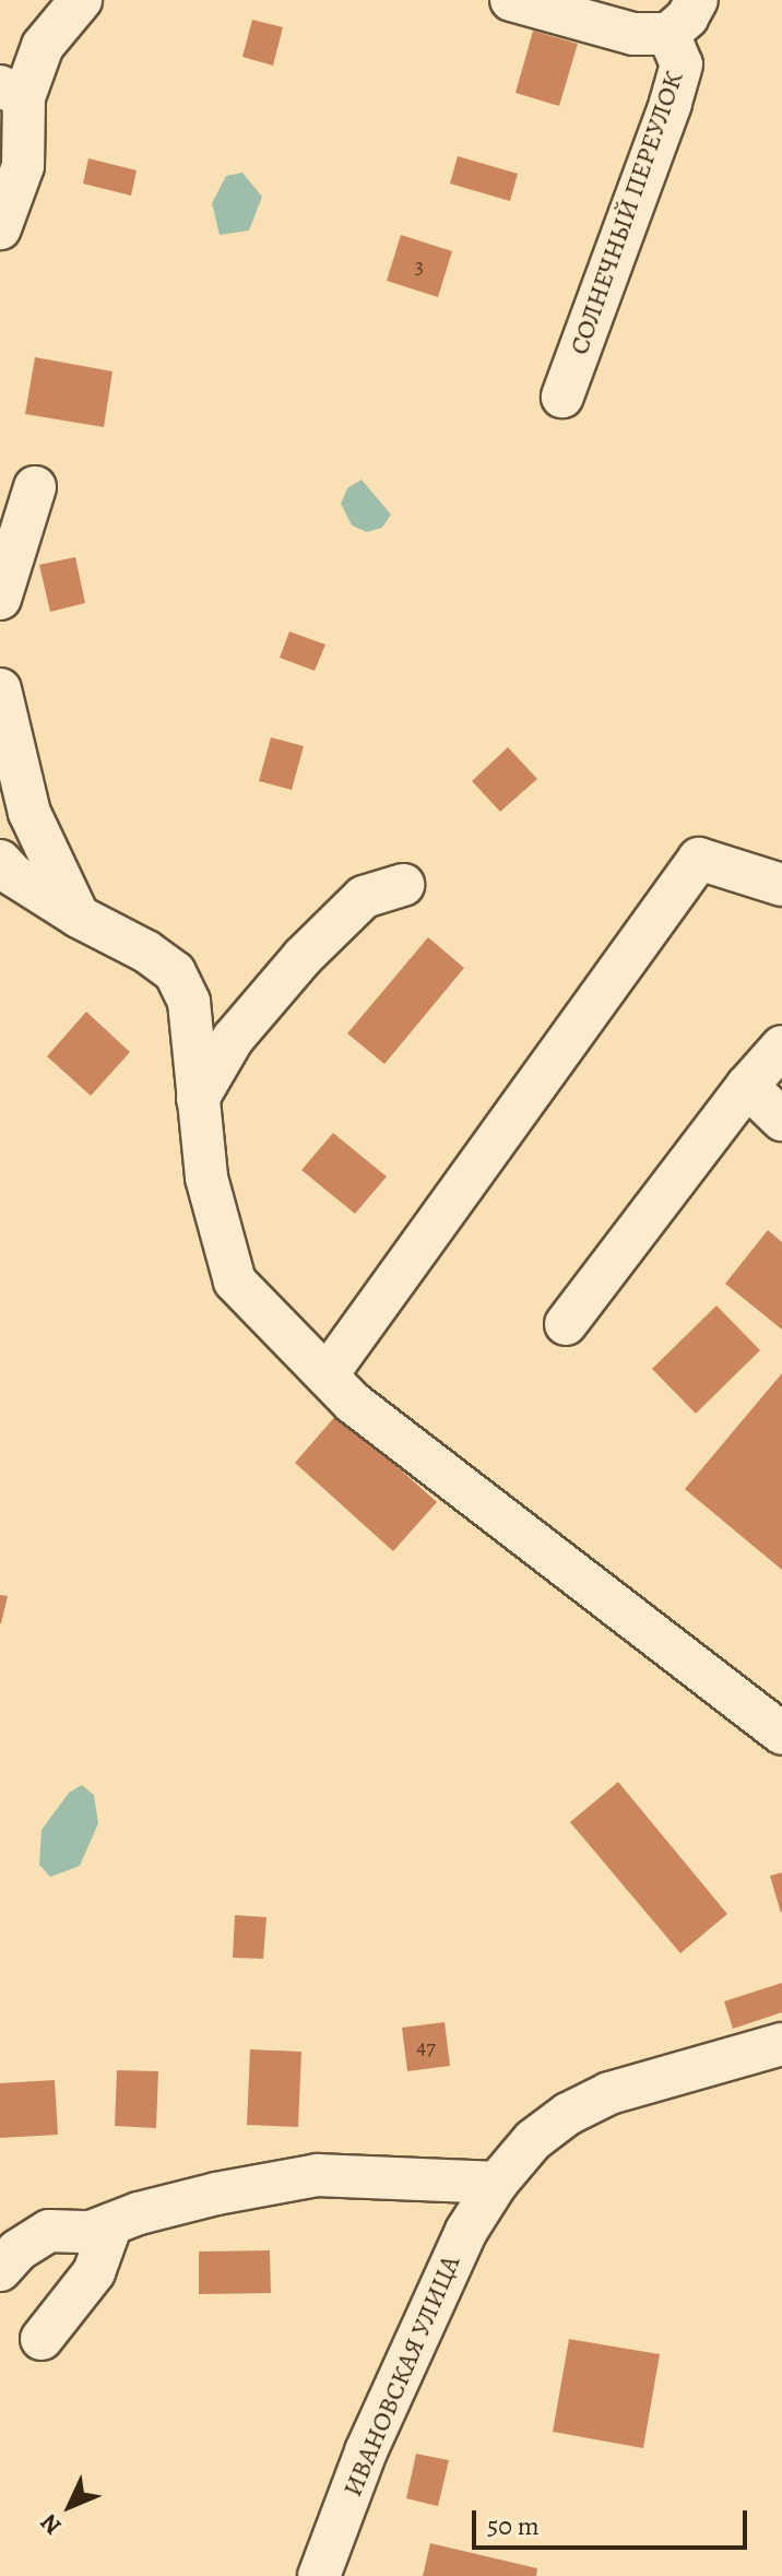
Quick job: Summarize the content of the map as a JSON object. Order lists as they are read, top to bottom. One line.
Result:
{"streets":{"street":["СОЛНЕЧНЫЙ ПЕРЕУЛОК","ИВАНОВСКАЯ УЛИЦА"]},"house_numbers":["3","47"],"scale_bar":"50 m","north":"bottom left"}
